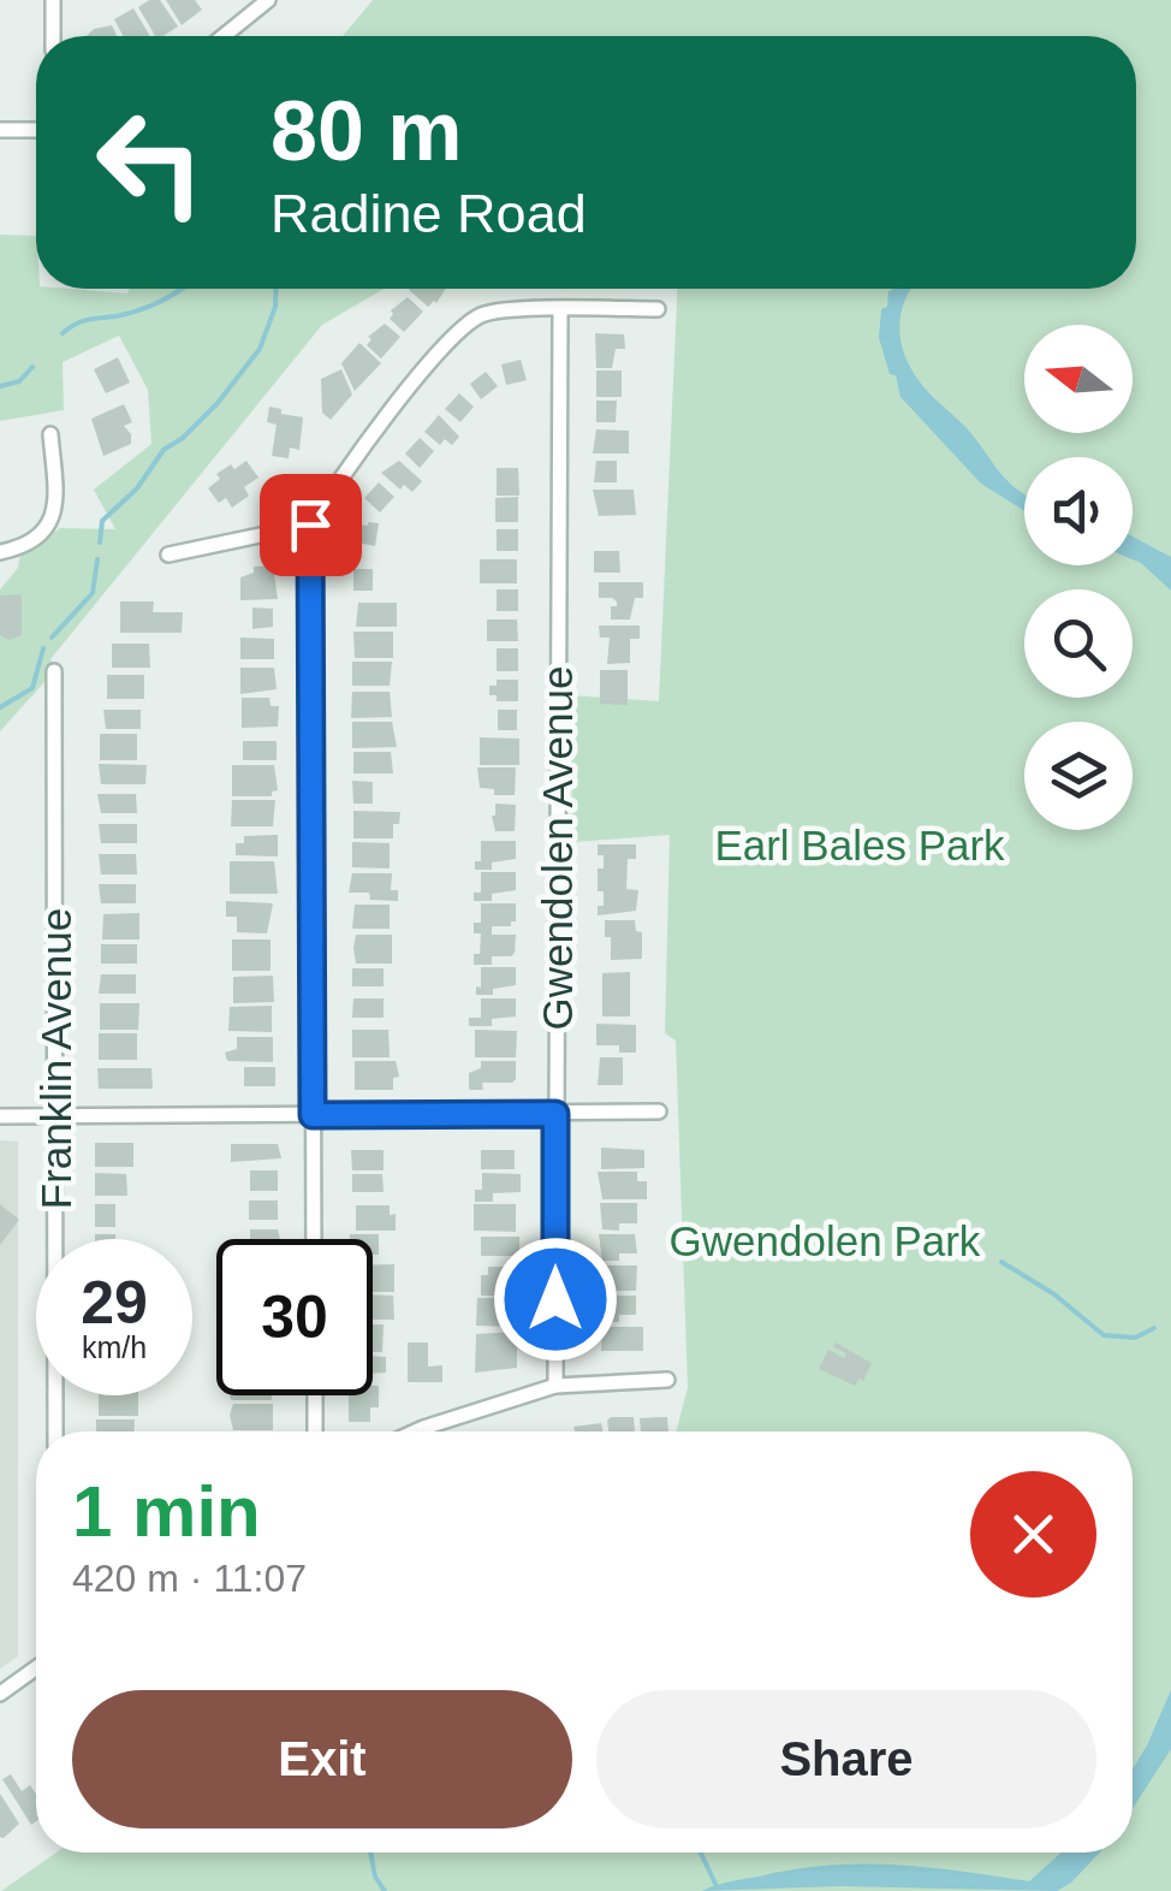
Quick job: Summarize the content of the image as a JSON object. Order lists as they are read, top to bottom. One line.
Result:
{"streets":{"street":["Gwendolen Avenue","Franklin Avenue"]},"parks":["Earl Bales Park","Gwendolen Park"],"north":"left","page":{"turn":["80 m","Radine Road"],"speed":"29 km/h","limit":"30","heading":["1 min","420 m · 11:07"],"buttons":["Exit","Share"]}}
